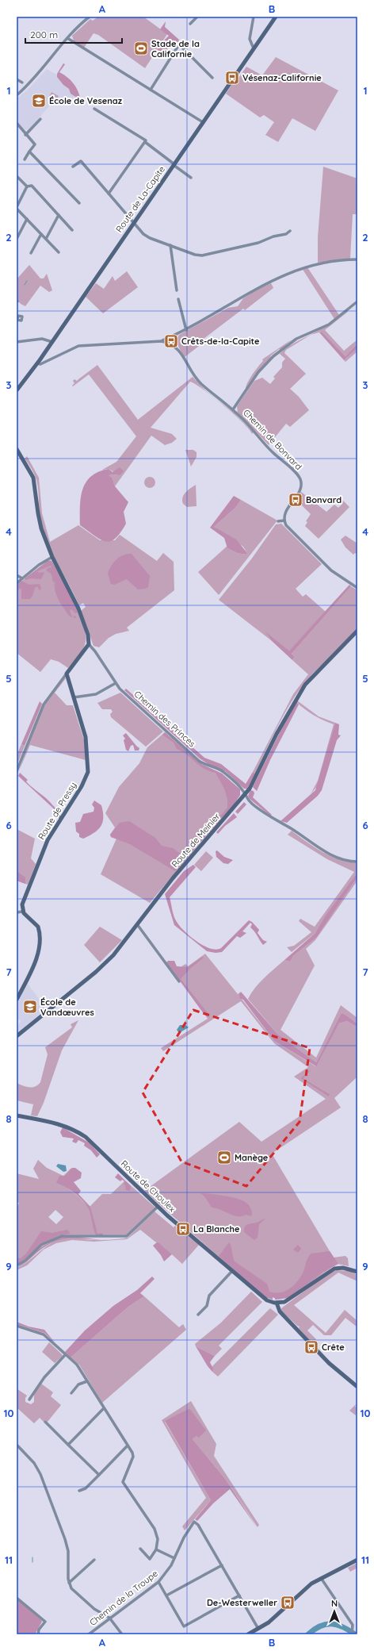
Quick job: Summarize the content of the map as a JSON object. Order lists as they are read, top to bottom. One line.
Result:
{"streets":{"street":["Route de La-Capite","Chemin de Bonvard","Chemin des Princes","Route de Pressy","Route de Meinier","Route de Choulex","Chemin de la Troupe"]},"crossings":[["Chemin des Princes","Route de Meinier"]],"places":{"sports":["Stade de la Californie","Manège"],"bus stop":["Vésenaz-Californie","Crêts-de-la-Capite","Bonvard","La Blanche","Crête","De-Westerweller"],"school or university":["École de Vesenaz","École de Vandœuvres"]},"scale_bar":"200 m","north":"top","grid":{"columns":["A","B"],"rows":["1","2","3","4","5","6","7","8","9","10","11"]}}
